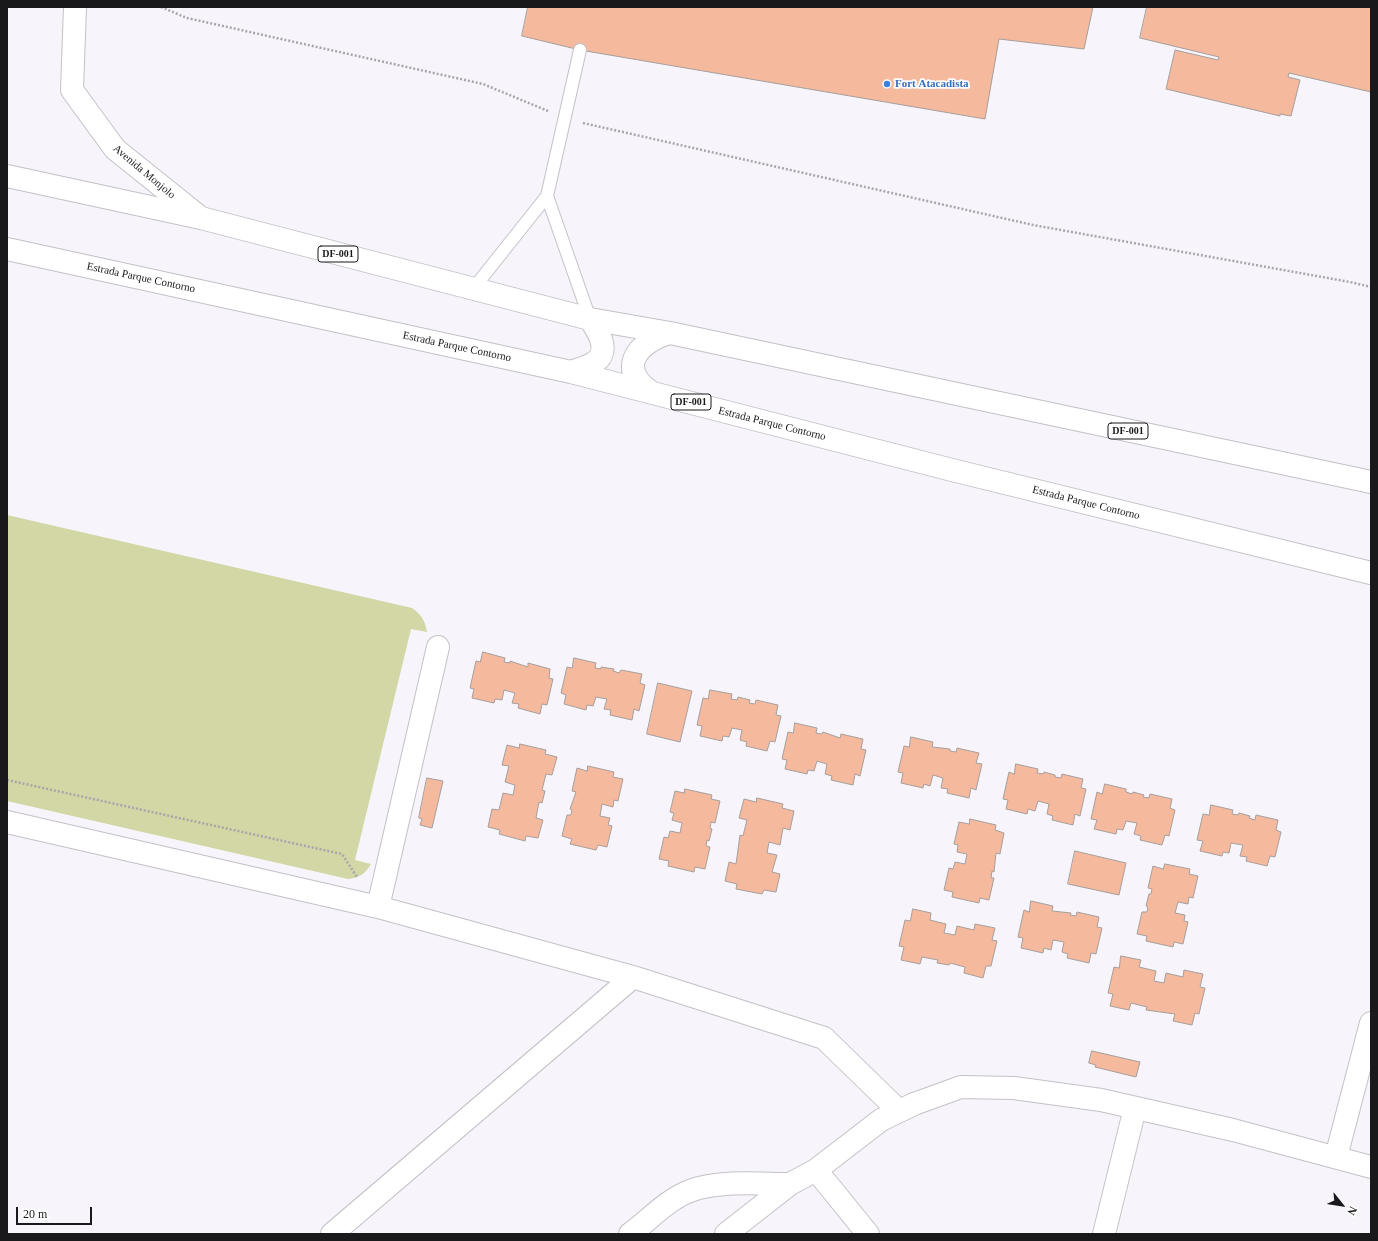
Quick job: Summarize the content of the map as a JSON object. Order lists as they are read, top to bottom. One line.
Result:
{"streets":{"main road":["Avenida Monjolo","DF-001","Estrada Parque Contorno"]},"crossings":[["Avenida Monjolo","DF-001"]],"places":["Fort Atacadista"],"scale_bar":"20 m","north":"bottom right"}
